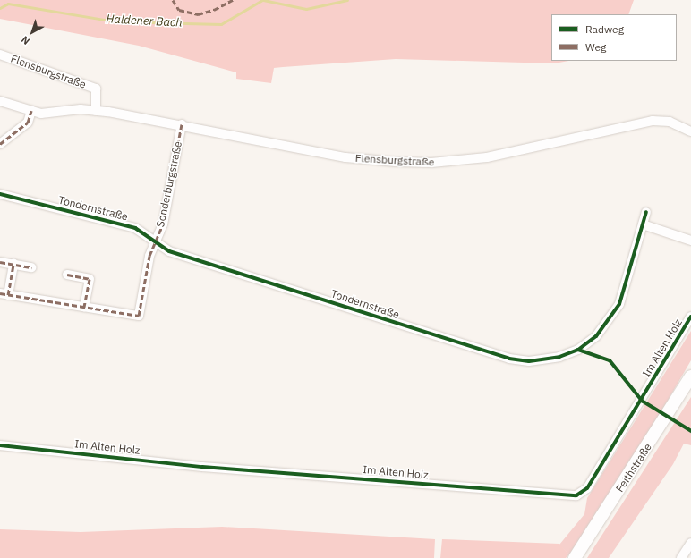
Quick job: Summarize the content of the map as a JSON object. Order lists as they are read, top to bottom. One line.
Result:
{"streets":{"main road":["Feithstraße"],"street":["Flensburgstraße","Sonderburgstraße","Tondernstraße","Im Alten Holz"]},"crossings":[["Flensburgstraße","Sonderburgstraße"],["Sonderburgstraße","Tondernstraße"]],"water":["Haldener Bach"],"legend":["Radweg","Weg"],"north":"bottom left"}
